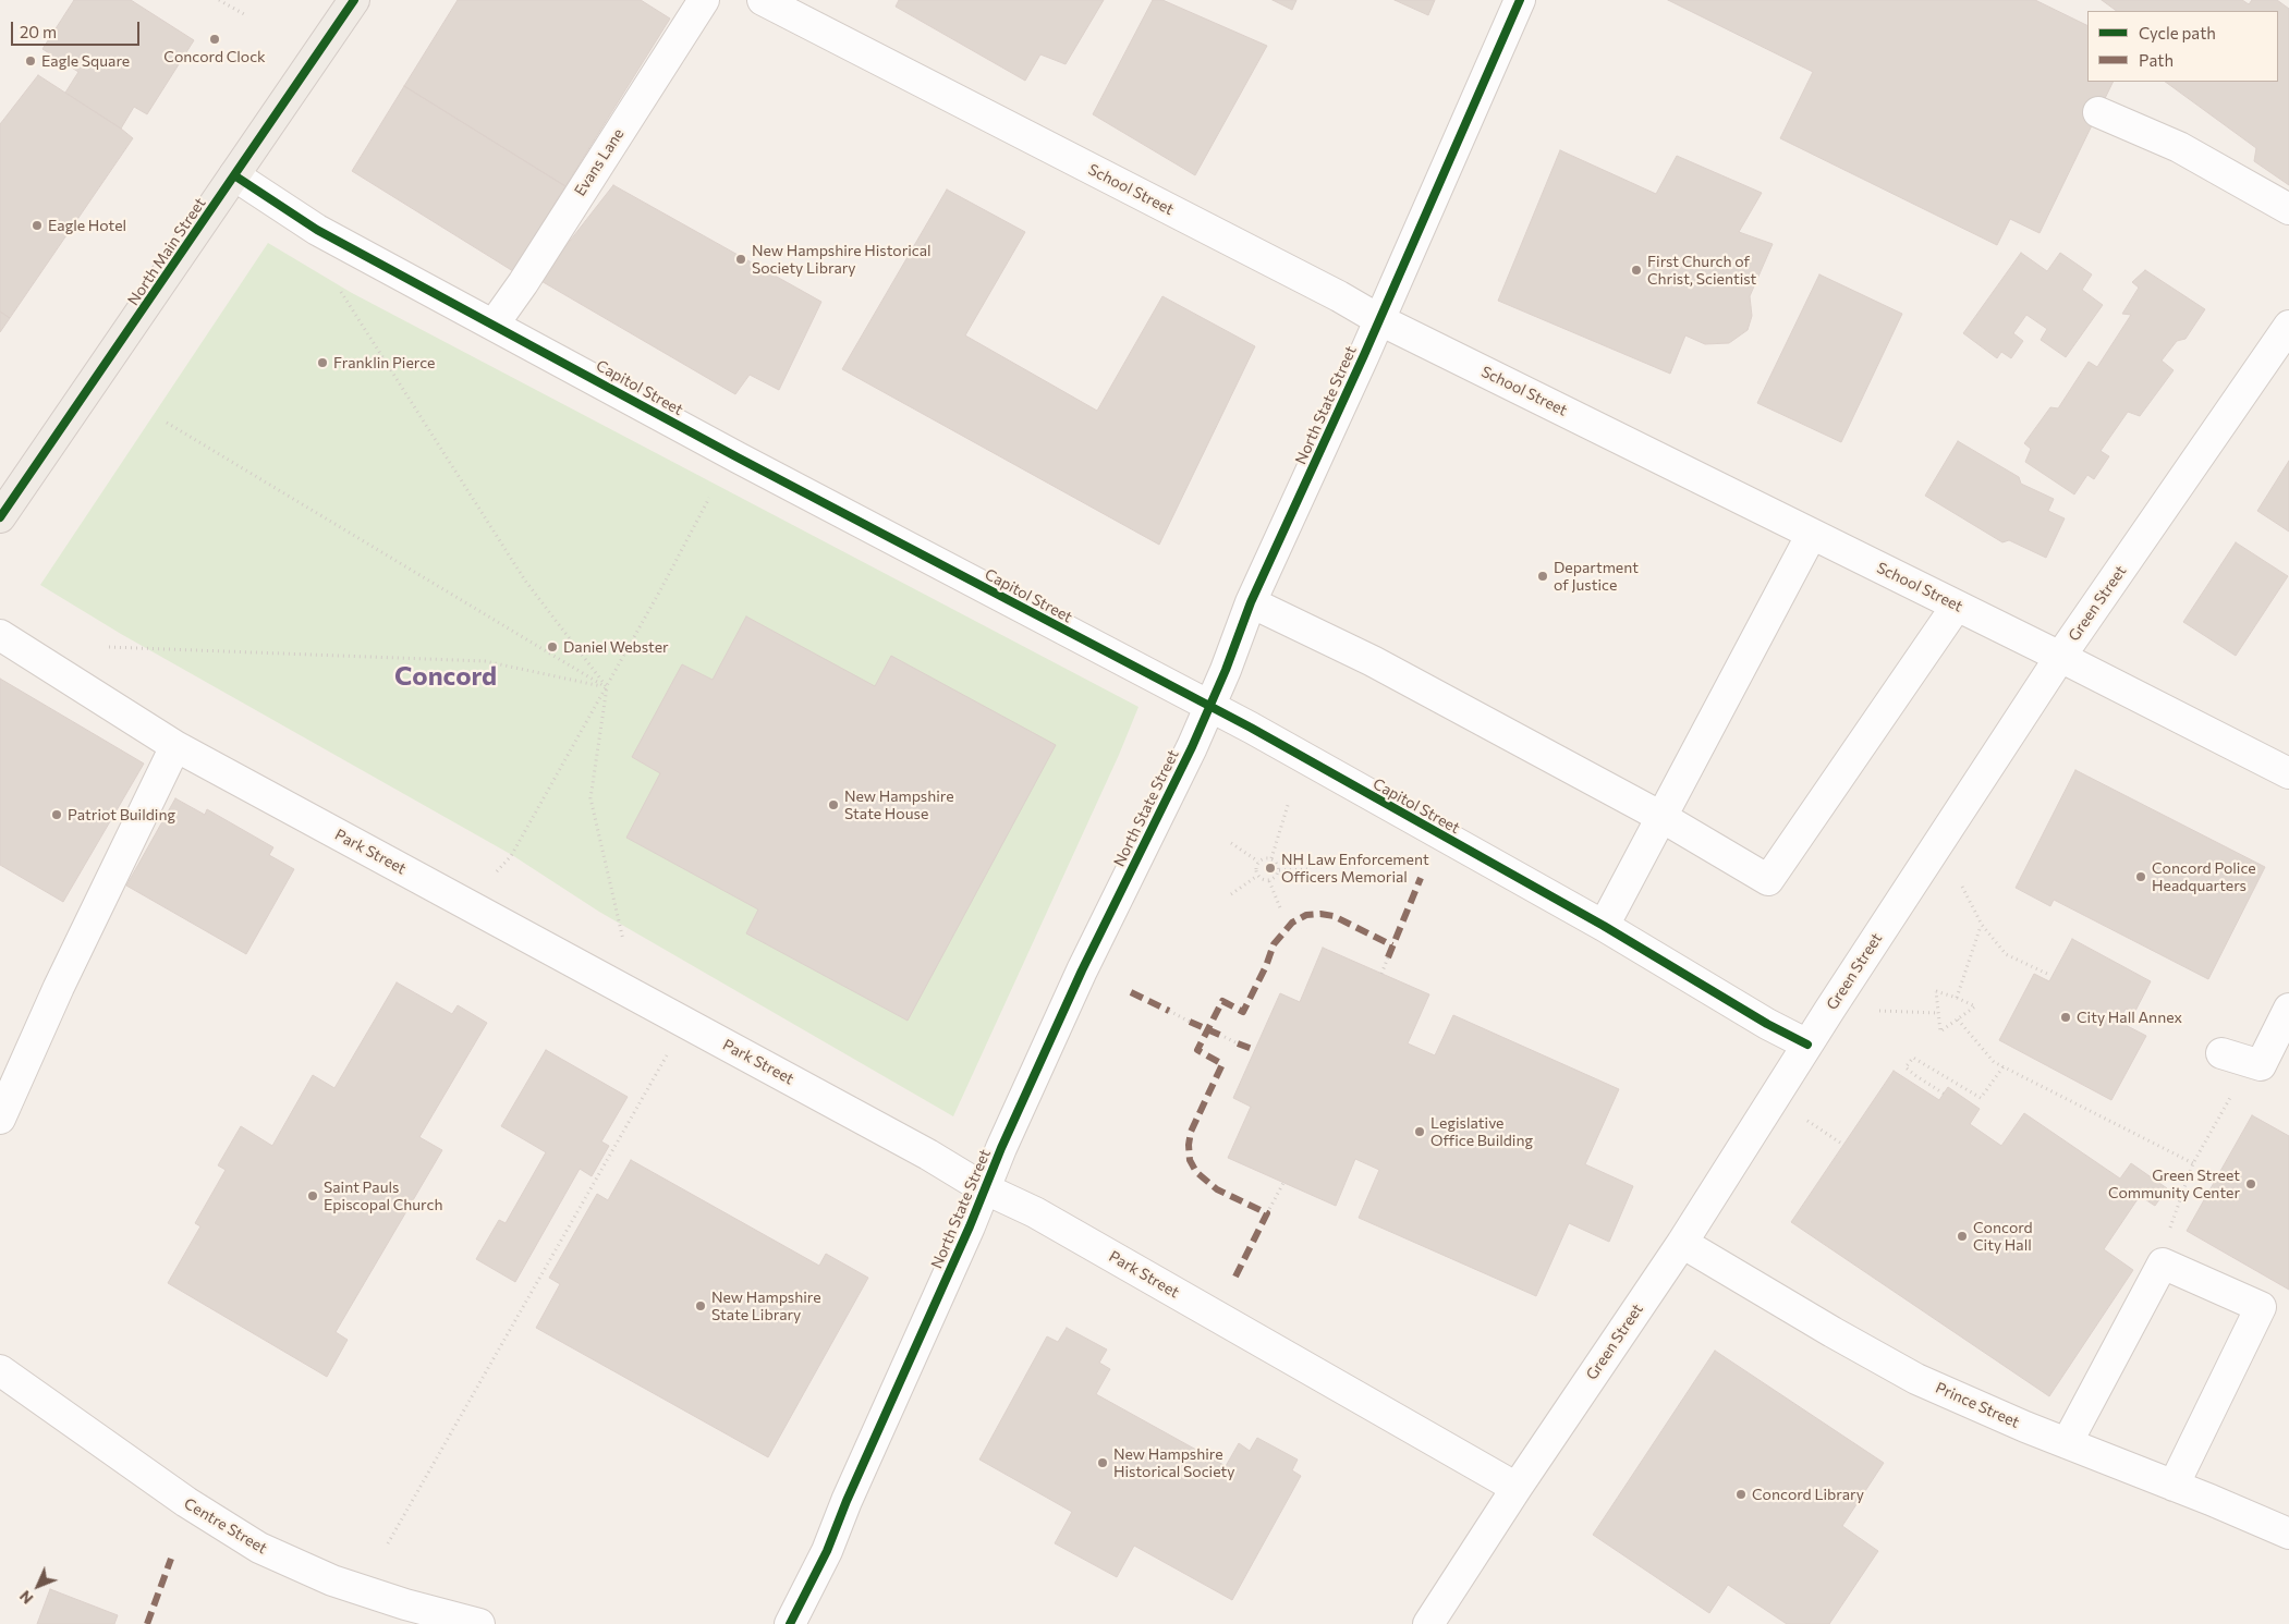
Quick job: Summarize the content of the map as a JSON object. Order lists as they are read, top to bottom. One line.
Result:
{"streets":{"main road":["North Main Street"],"street":["Evans Lane","School Street","Capitol Street","North State Street","Green Street","Park Street","Prince Street","Centre Street"]},"crossings":[["Evans Lane","Capitol Street"],["School Street","North State Street"],["School Street","Green Street"],["North Main Street","Capitol Street"],["Capitol Street","North State Street"],["Capitol Street","Green Street"],["North State Street","Park Street"],["Green Street","Park Street"],["Green Street","Prince Street"]],"districts":["Concord"],"places":["Concord Clock","Eagle Square","Eagle Hotel","New Hampshire Historical Society Library","First Church of Christ, Scientist","Franklin Pierce","Department of Justice","Daniel Webster","New Hampshire State House","Patriot Building","NH Law Enforcement Officers Memorial","Concord Police Headquarters","City Hall Annex","Legislative Office Building","Green Street Community Center","Saint Pauls Episcopal Church","Concord City Hall","New Hampshire State Library","New Hampshire Historical Society","Concord Library"],"legend":["Cycle path","Path"],"scale_bar":"20 m","north":"bottom left"}
